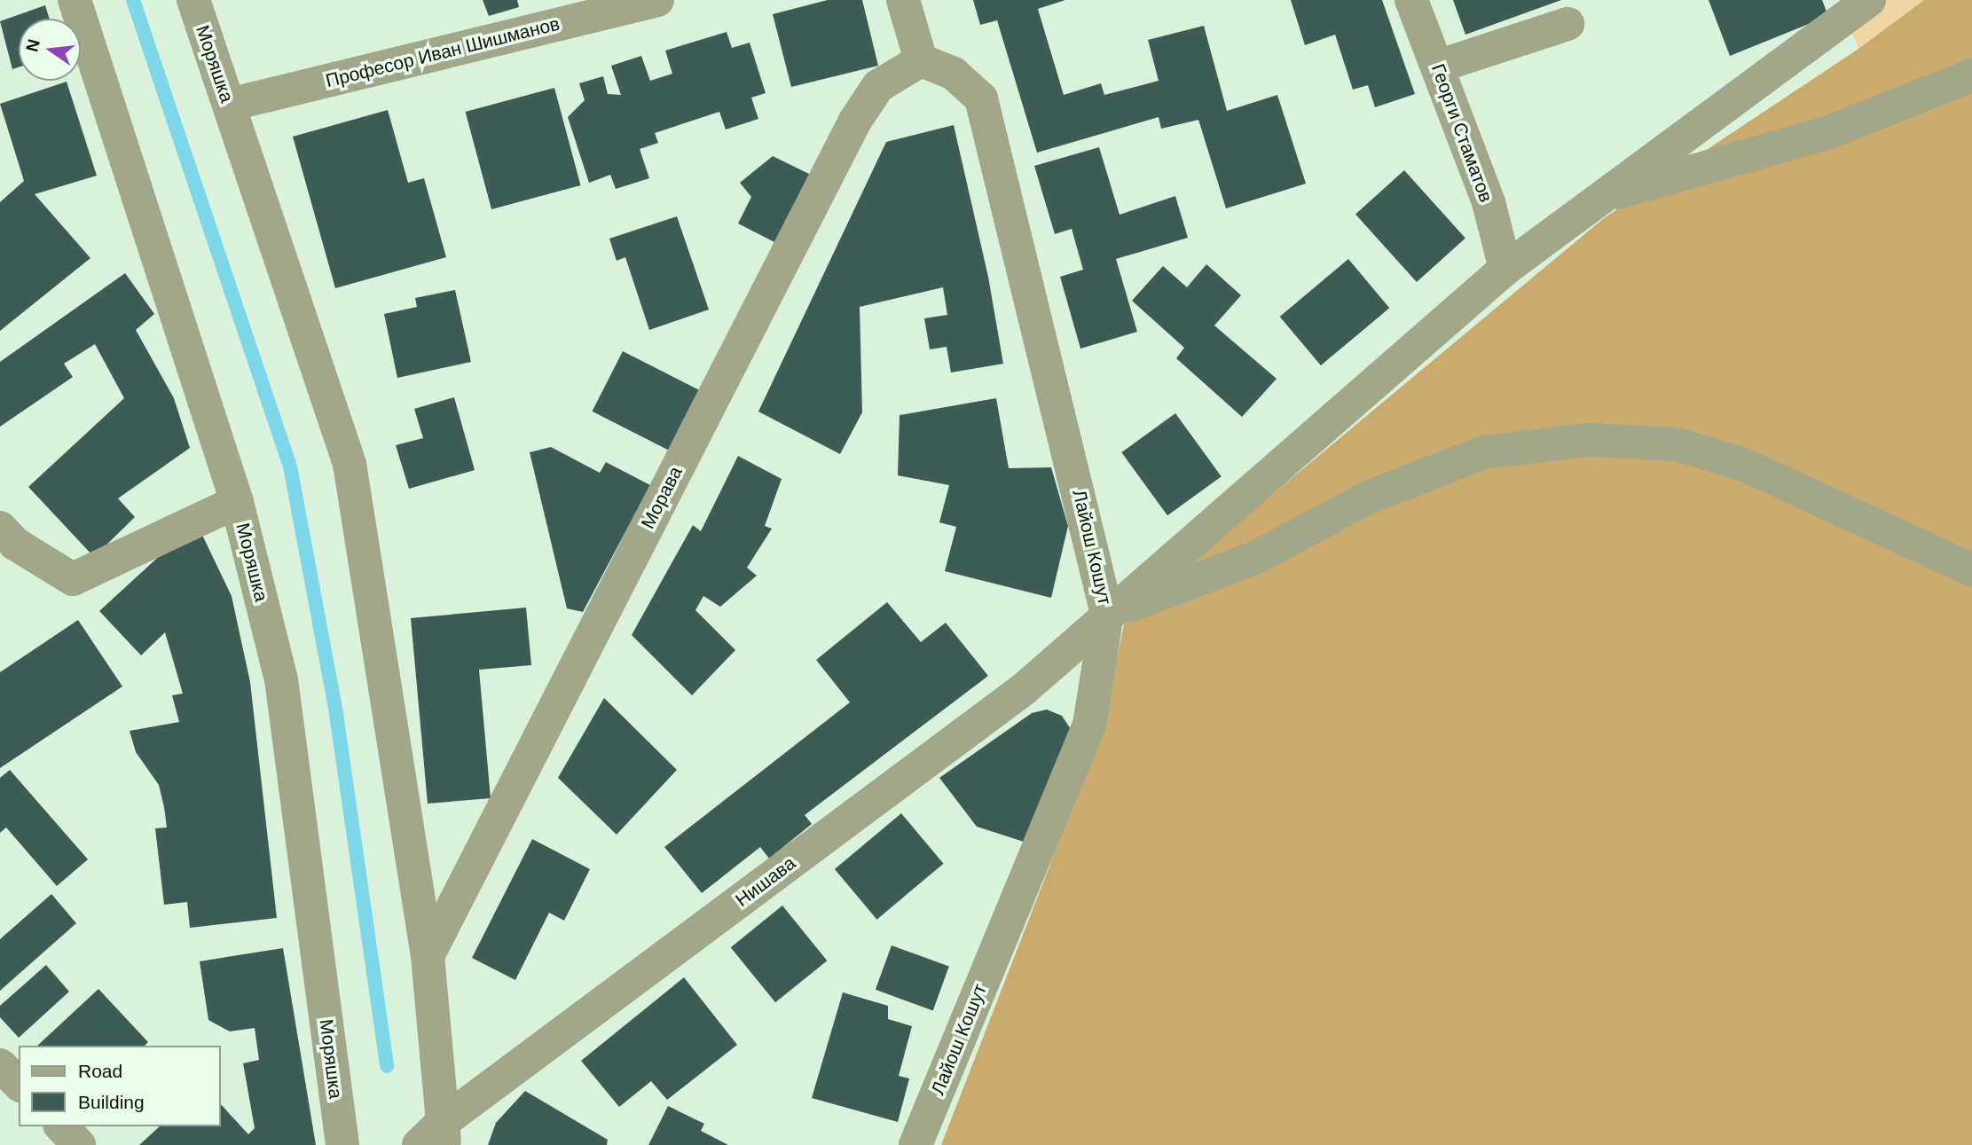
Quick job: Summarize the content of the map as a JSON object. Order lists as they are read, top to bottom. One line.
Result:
{"streets":{"street":["Професор Иван Шишманов","Моряшка","Георги Стаматов","Морава","Лайош Кошут","Нишава"]},"crossings":[["Професор Иван Шишманов","Моряшка"],["Моряшка","Морава"],["Моряшка","Нишава"],["Георги Стаматов","Нишава"],["Морава","Лайош Кошут"],["Лайош Кошут","Нишава"]],"legend":["Road","Building"],"north":"left"}
